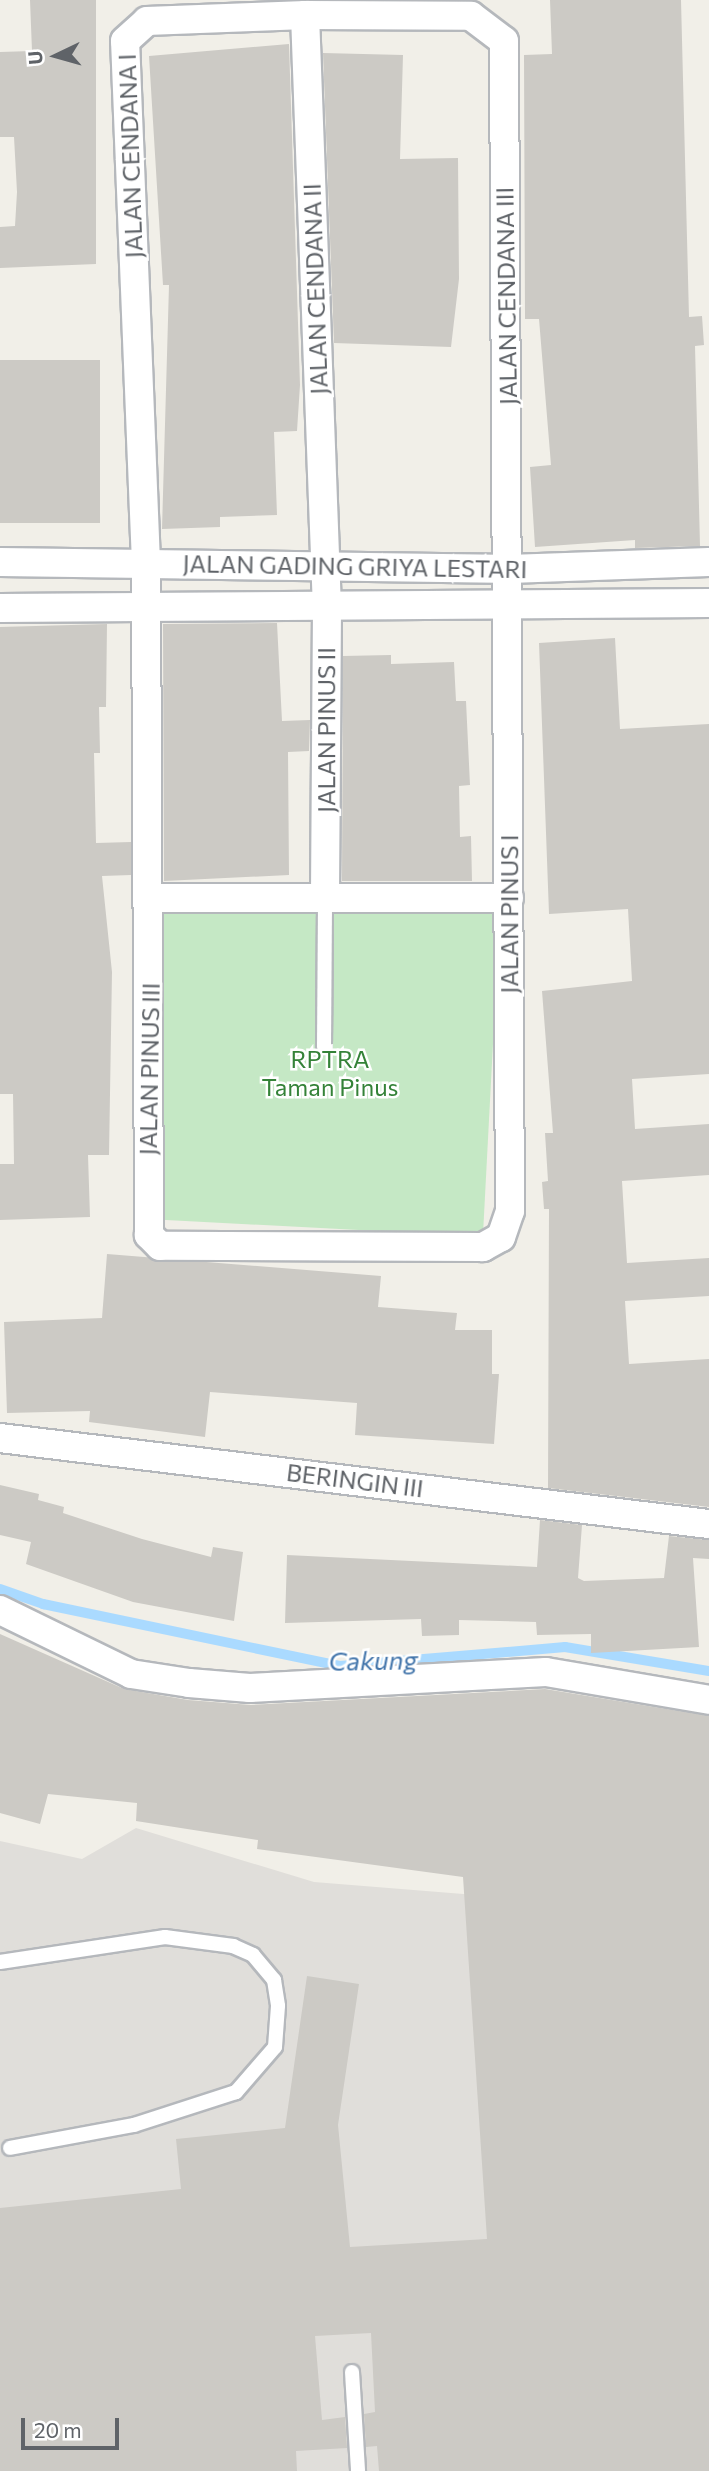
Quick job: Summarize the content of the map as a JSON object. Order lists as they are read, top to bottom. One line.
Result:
{"streets":{"street":["JALAN CENDANA I","JALAN CENDANA II","JALAN CENDANA III","JALAN GADING GRIYA LESTARI","JALAN PINUS II","JALAN PINUS I","JALAN PINUS III","BERINGIN III"]},"crossings":[["JALAN CENDANA I","JALAN CENDANA II"],["JALAN CENDANA I","JALAN CENDANA III"],["JALAN CENDANA I","JALAN GADING GRIYA LESTARI"],["JALAN CENDANA I","JALAN PINUS III"],["JALAN CENDANA II","JALAN GADING GRIYA LESTARI"],["JALAN CENDANA II","JALAN PINUS II"],["JALAN CENDANA III","JALAN GADING GRIYA LESTARI"],["JALAN CENDANA III","JALAN PINUS I"],["JALAN GADING GRIYA LESTARI","JALAN PINUS II"],["JALAN GADING GRIYA LESTARI","JALAN PINUS I"],["JALAN GADING GRIYA LESTARI","JALAN PINUS III"],["JALAN PINUS I","JALAN PINUS III"]],"water":["Cakung"],"parks":["RPTRA Taman Pinus"],"scale_bar":"20 m","north":"left"}
